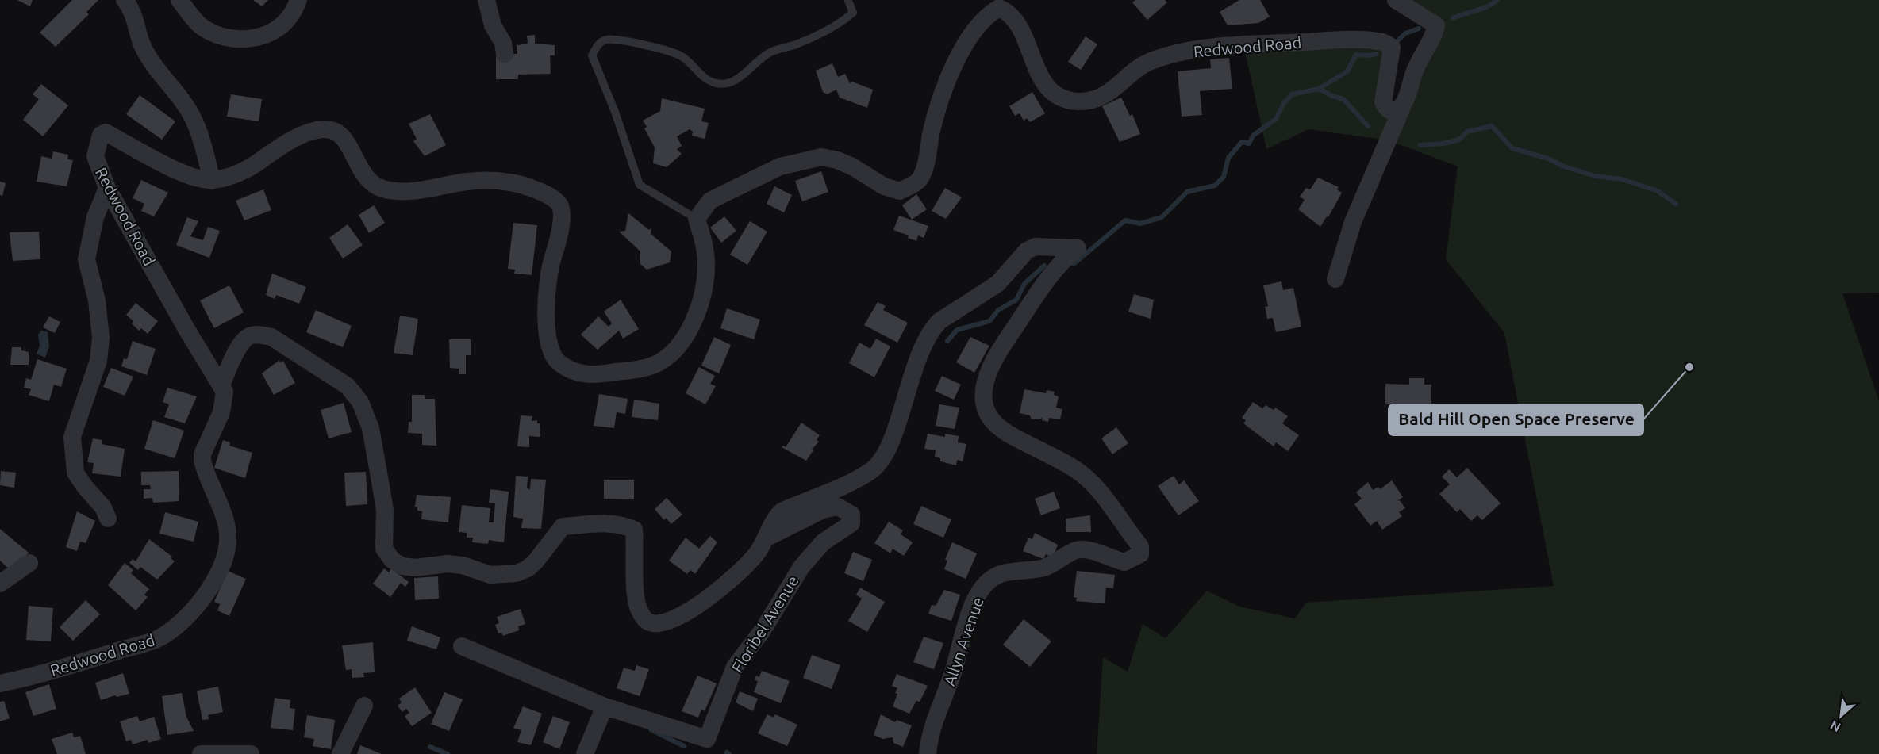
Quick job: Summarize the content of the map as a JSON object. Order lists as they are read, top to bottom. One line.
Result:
{"streets":{"street":["Redwood Road","Floribel Avenue","Allyn Avenue"]},"crossings":[["Redwood Road","Floribel Avenue"],["Floribel Avenue","Allyn Avenue"]],"places":["Bald Hill Open Space Preserve"],"north":"bottom left"}
